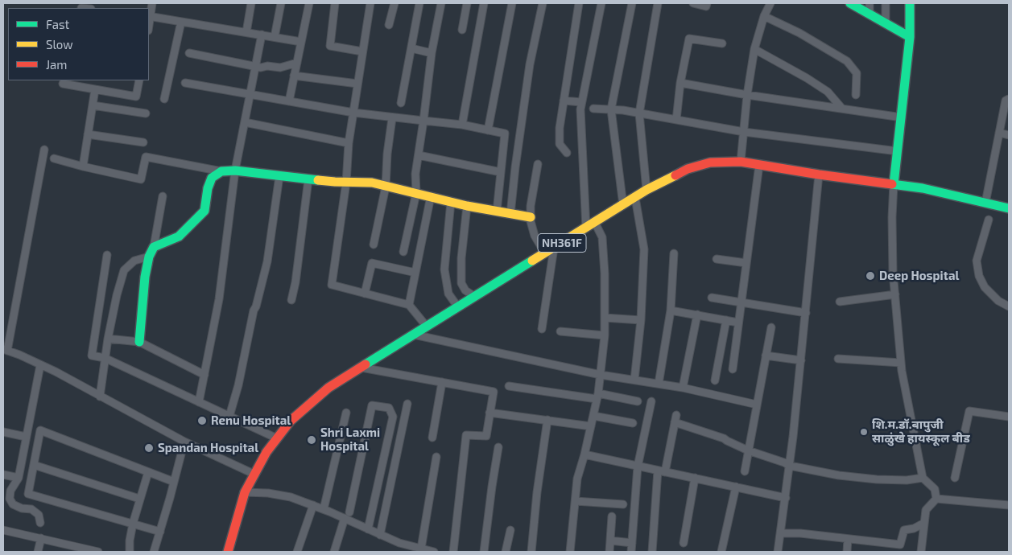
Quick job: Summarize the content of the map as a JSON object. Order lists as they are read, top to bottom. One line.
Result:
{"streets":{"main road":["NH361F"]},"places":["Deep Hospital","Renu Hospital","शि.म.डॉ.बापुजी साळुंखे हायस्कूल बीड","Shri Laxmi Hospital","Spandan Hospital"],"legend":["Fast","Slow","Jam"]}
